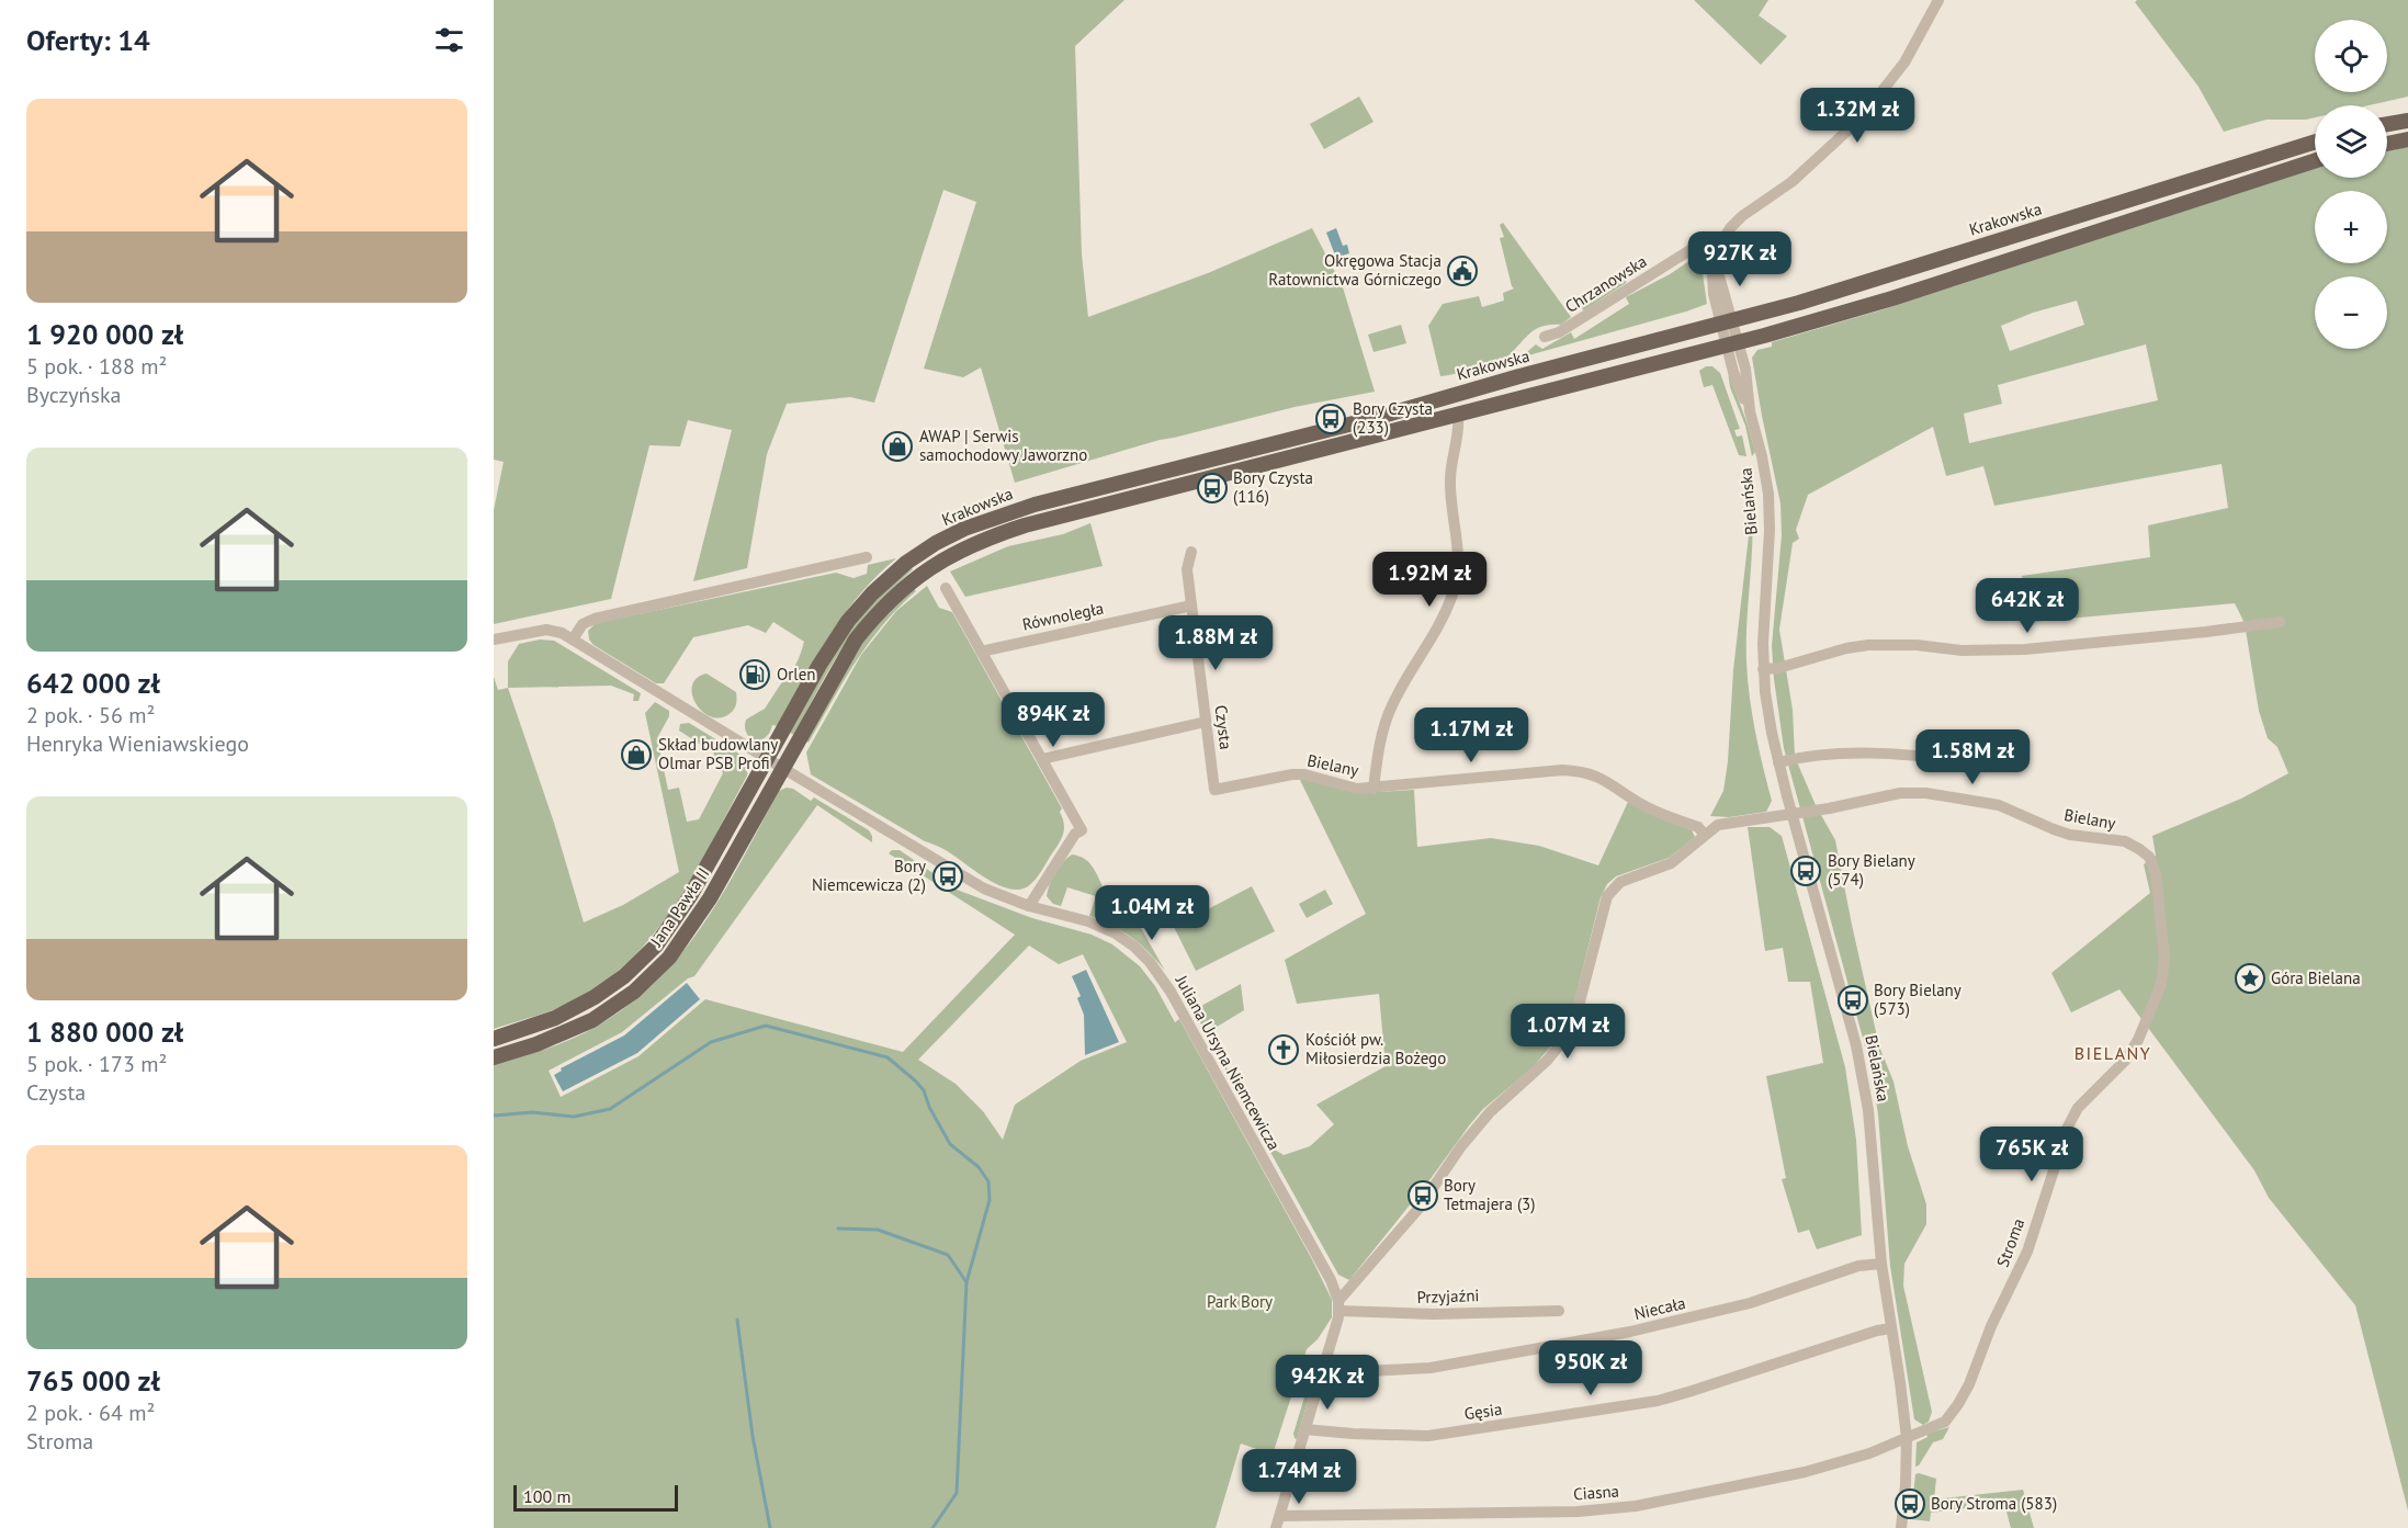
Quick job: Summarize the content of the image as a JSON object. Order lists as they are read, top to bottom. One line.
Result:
{"streets":{"main road":["Krakowska","Jana Pawła II"],"street":["Chrzanowska","Bielańska","Równoległa","Czysta","Bielany","Juliana Ursyna Niemcewicza","Stroma","Przyjaźni","Niecała","Gęsia","Ciasna"]},"crossings":[["Krakowska","Bielańska"],["Krakowska","Jana Pawła II"],["Krakowska","Juliana Ursyna Niemcewicza"],["Bielańska","Bielany"],["Bielańska","Stroma"],["Bielańska","Niecała"],["Bielańska","Gęsia"],["Bielańska","Ciasna"],["Równoległa","Czysta"],["Czysta","Bielany"],["Bielany","Stroma"],["Jana Pawła II","Juliana Ursyna Niemcewicza"],["Juliana Ursyna Niemcewicza","Przyjaźni"],["Stroma","Ciasna"]],"districts":["BIELANY"],"parks":["Park Bory"],"places":{"public building":["Okręgowa Stacja Ratownictwa Górniczego"],"bus stop":["Bory Czysta (233)","Bory Czysta (116)","Bory Bielany (574)","Bory Niemcewicza (2)","Bory Bielany (573)","Bory Tetmajera (3)","Bory Stroma (583)"],"shop":["AWAP | Serwis samochodowy Jaworzno","Skład budowlany Olmar PSB Profi"],"fuel station":["Orlen"],"place":["Góra Bielana"],"church":["Kościół pw. Miłosierdzia Bożego"]},"scale_bar":"100 m","page":{"heading":"Oferty: 14","map_buttons":["+","−"],"list":[{"name":"1 920 000 zł","note":"5 pok. · 188 m² · Byczyńska"},{"name":"642 000 zł","note":"2 pok. · 56 m² · Henryka Wieniawskiego"},{"name":"1 880 000 zł","note":"5 pok. · 173 m² · Czysta"},{"name":"765 000 zł","note":"2 pok. · 64 m² · Stroma"}],"price":["1.32M zł","927K zł","1.92M zł","642K zł","1.88M zł","894K zł","1.17M zł","1.58M zł","1.04M zł","1.07M zł","765K zł","950K zł","942K zł","1.74M zł"],"scale":"100 m"}}
